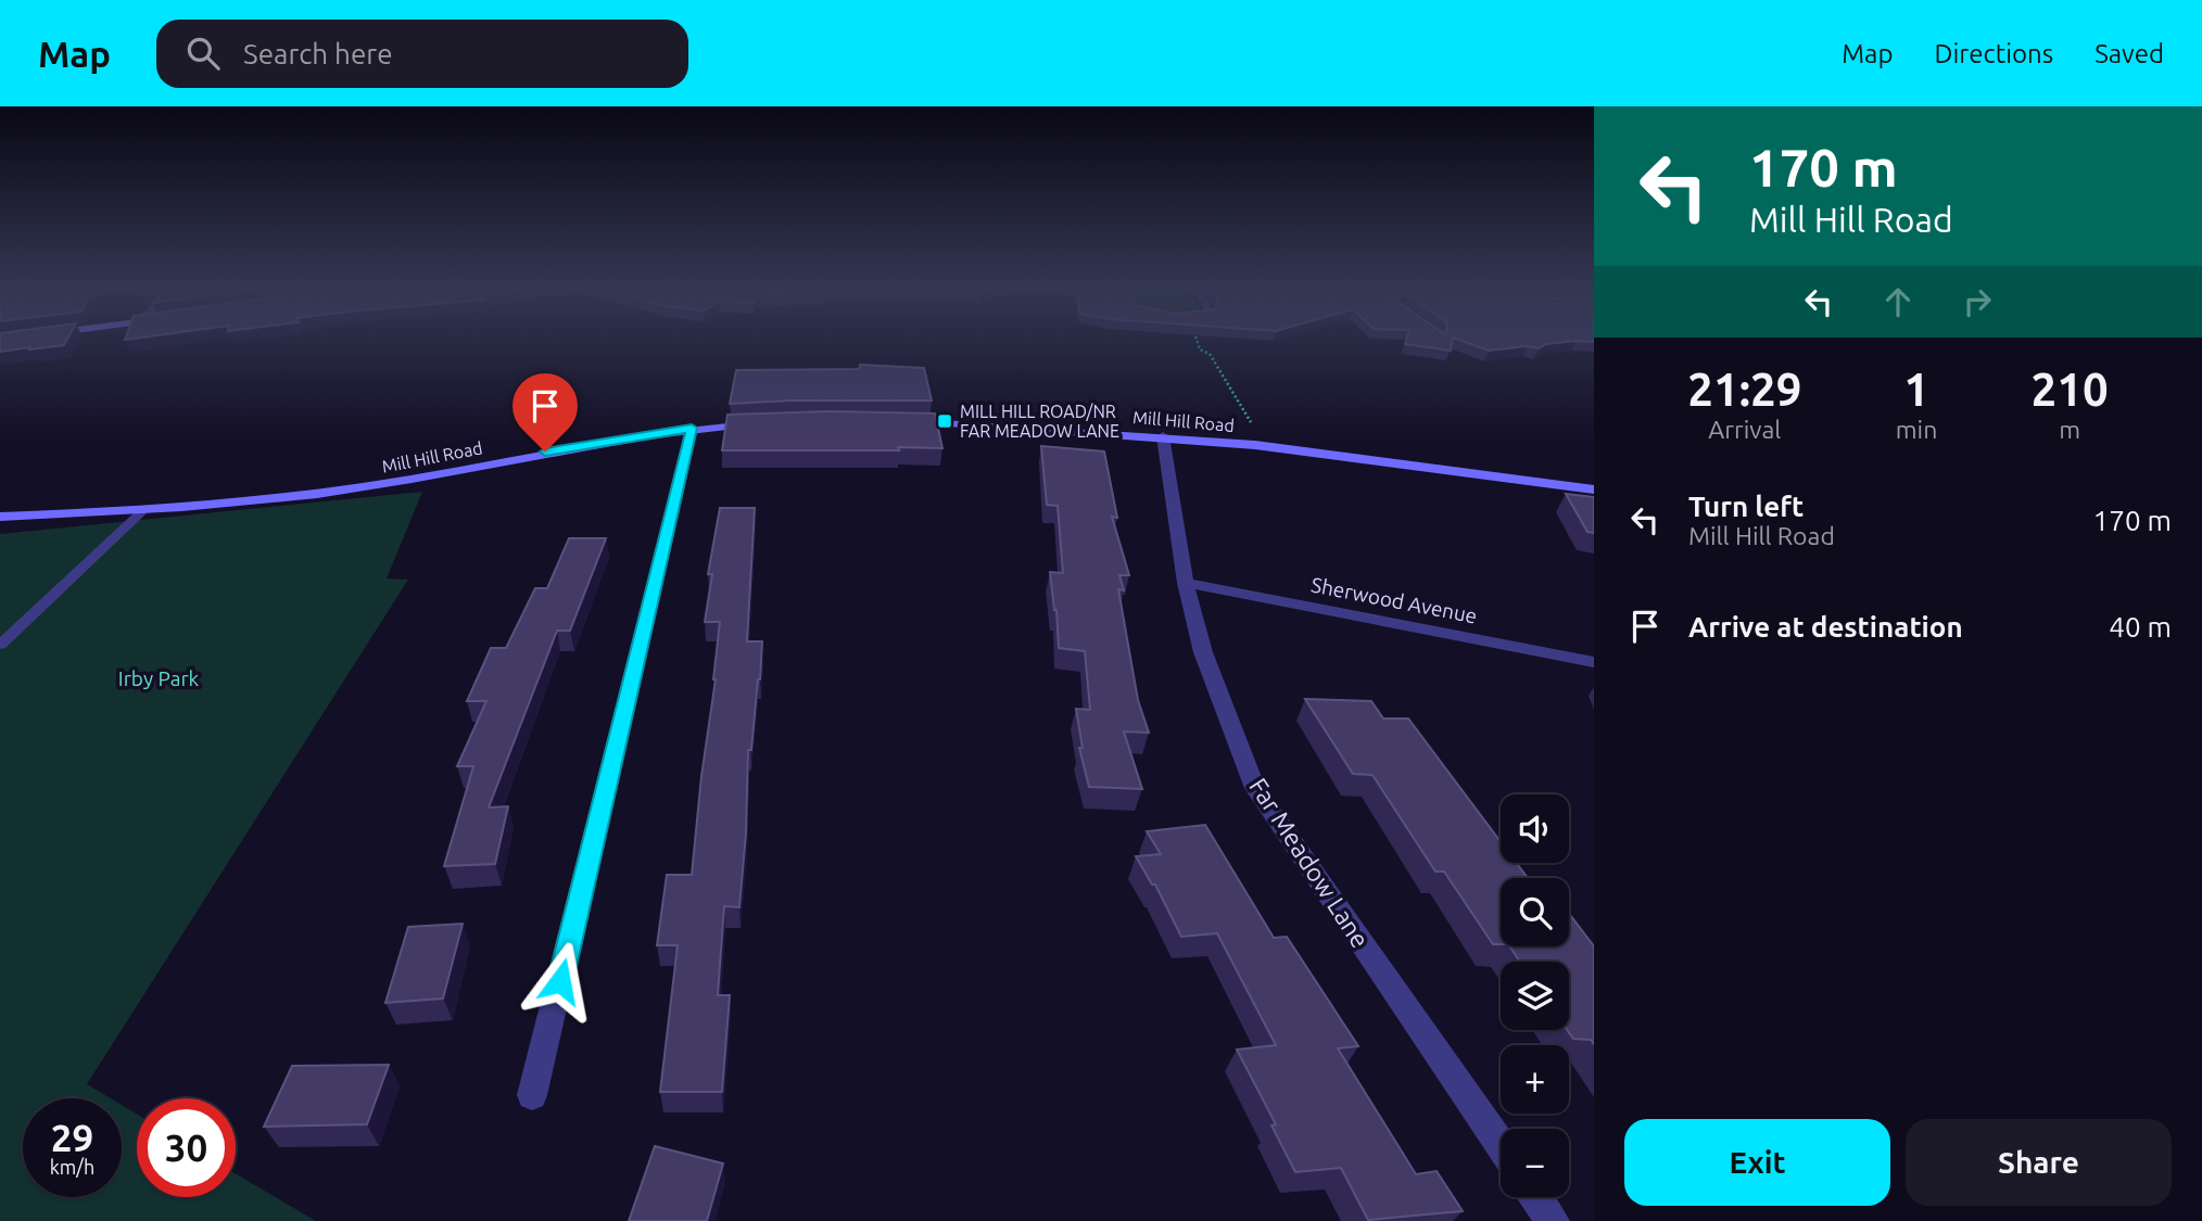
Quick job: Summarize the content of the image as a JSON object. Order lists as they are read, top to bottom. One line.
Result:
{"streets":{"street":["Mill Hill Road","Sherwood Avenue","Far Meadow Lane"]},"crossings":[["Mill Hill Road","Far Meadow Lane"],["Sherwood Avenue","Far Meadow Lane"]],"parks":["Irby Park"],"places":{"transit":["MILL HILL ROAD/NR FAR MEADOW LANE"]},"page":{"header":"Map","search":"Search here","nav":["Map","Directions","Saved"],"turn":["170 m","Mill Hill Road"],"eta":["21:29","Arrival","1","min","210","m"],"list":[{"name":"Turn left","note":"Mill Hill Road","value":"170 m"},{"name":"Arrive at destination","value":"40 m"}],"map_buttons":["+","−"],"speed":"29 km/h","limit":"30","buttons":["Exit","Share"]}}
